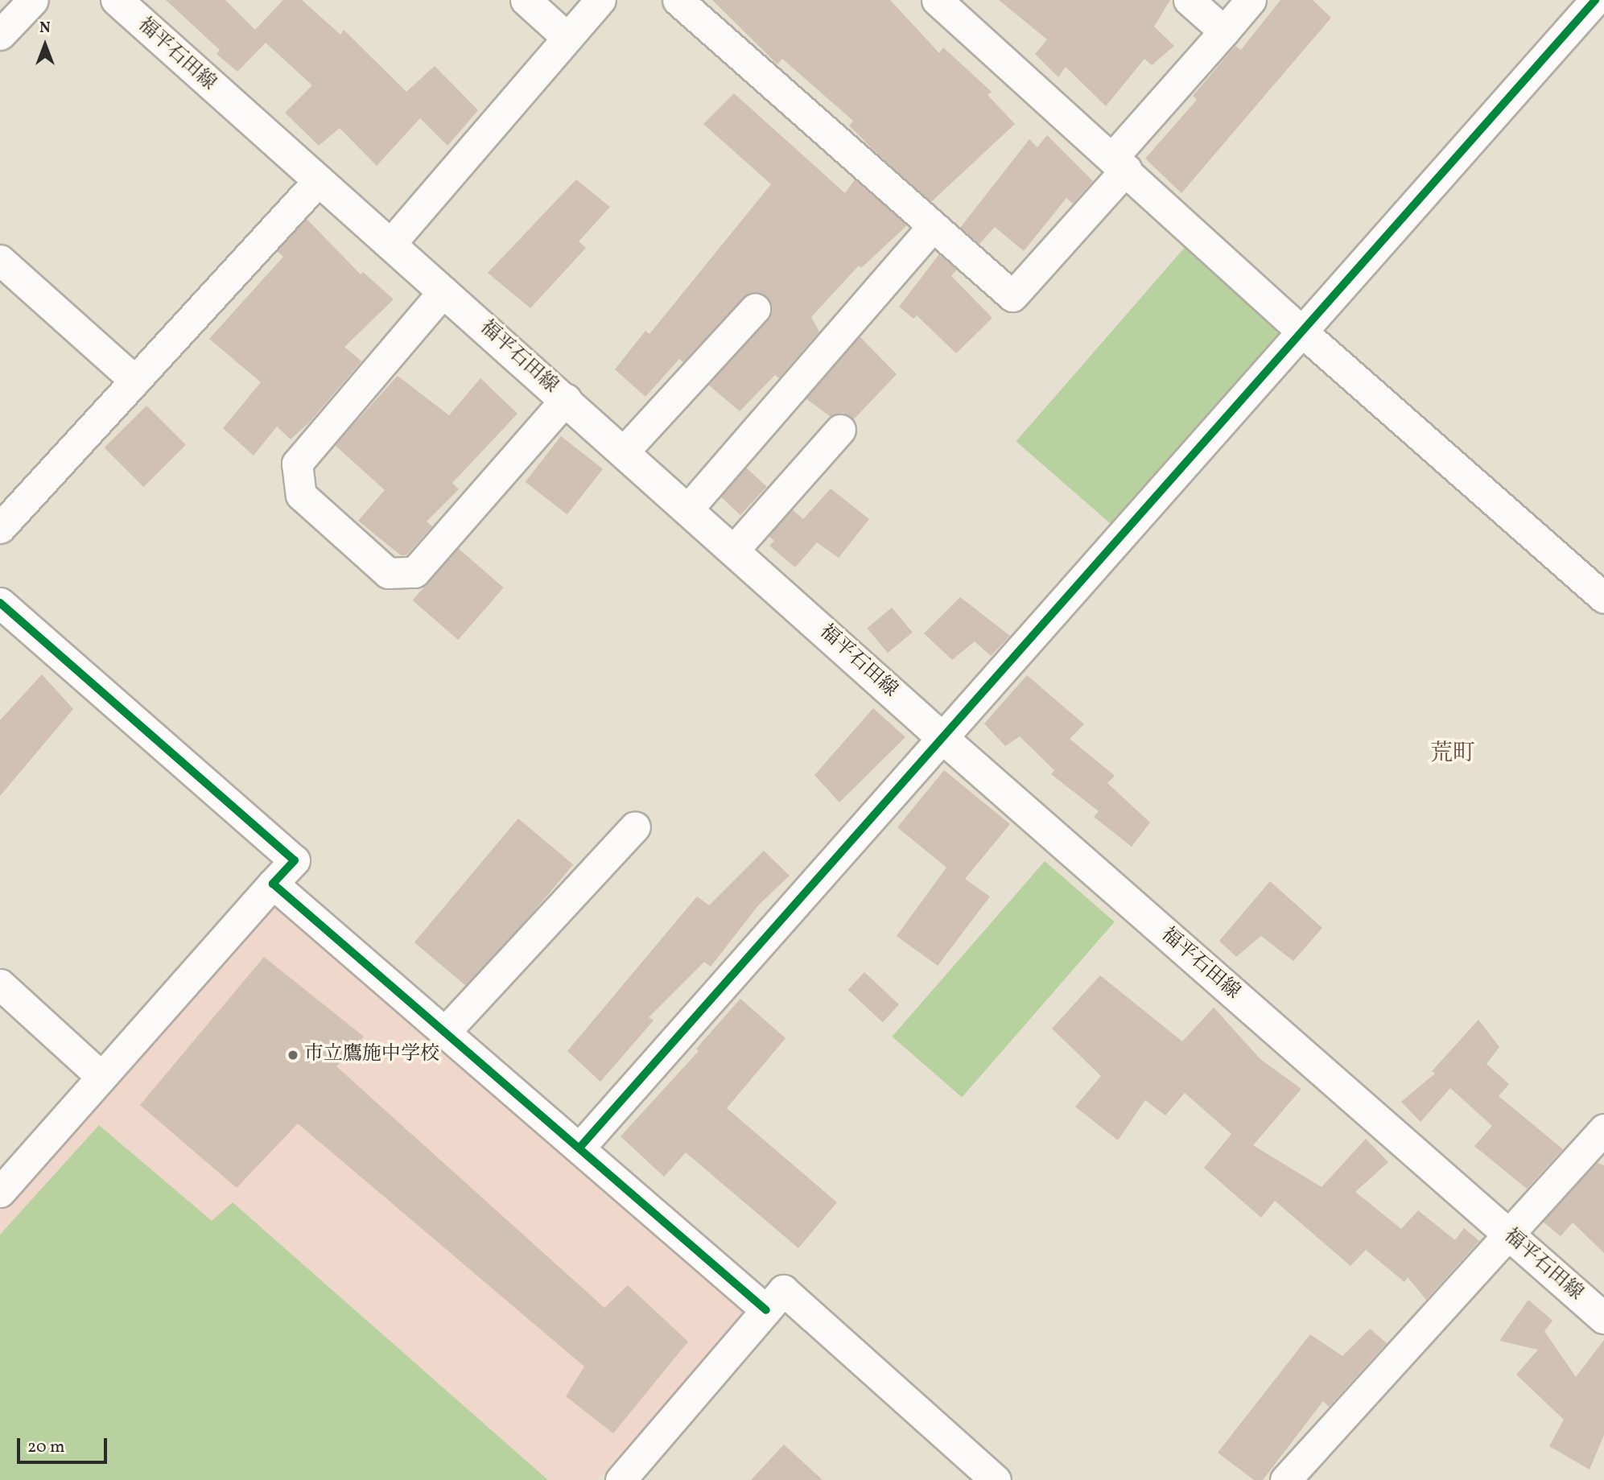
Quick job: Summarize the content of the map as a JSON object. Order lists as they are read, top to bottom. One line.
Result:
{"streets":{"main road":["福平石田線"]},"districts":["荒町"],"places":["市立鷹施中学校"],"scale_bar":"20 m","north":"top"}
